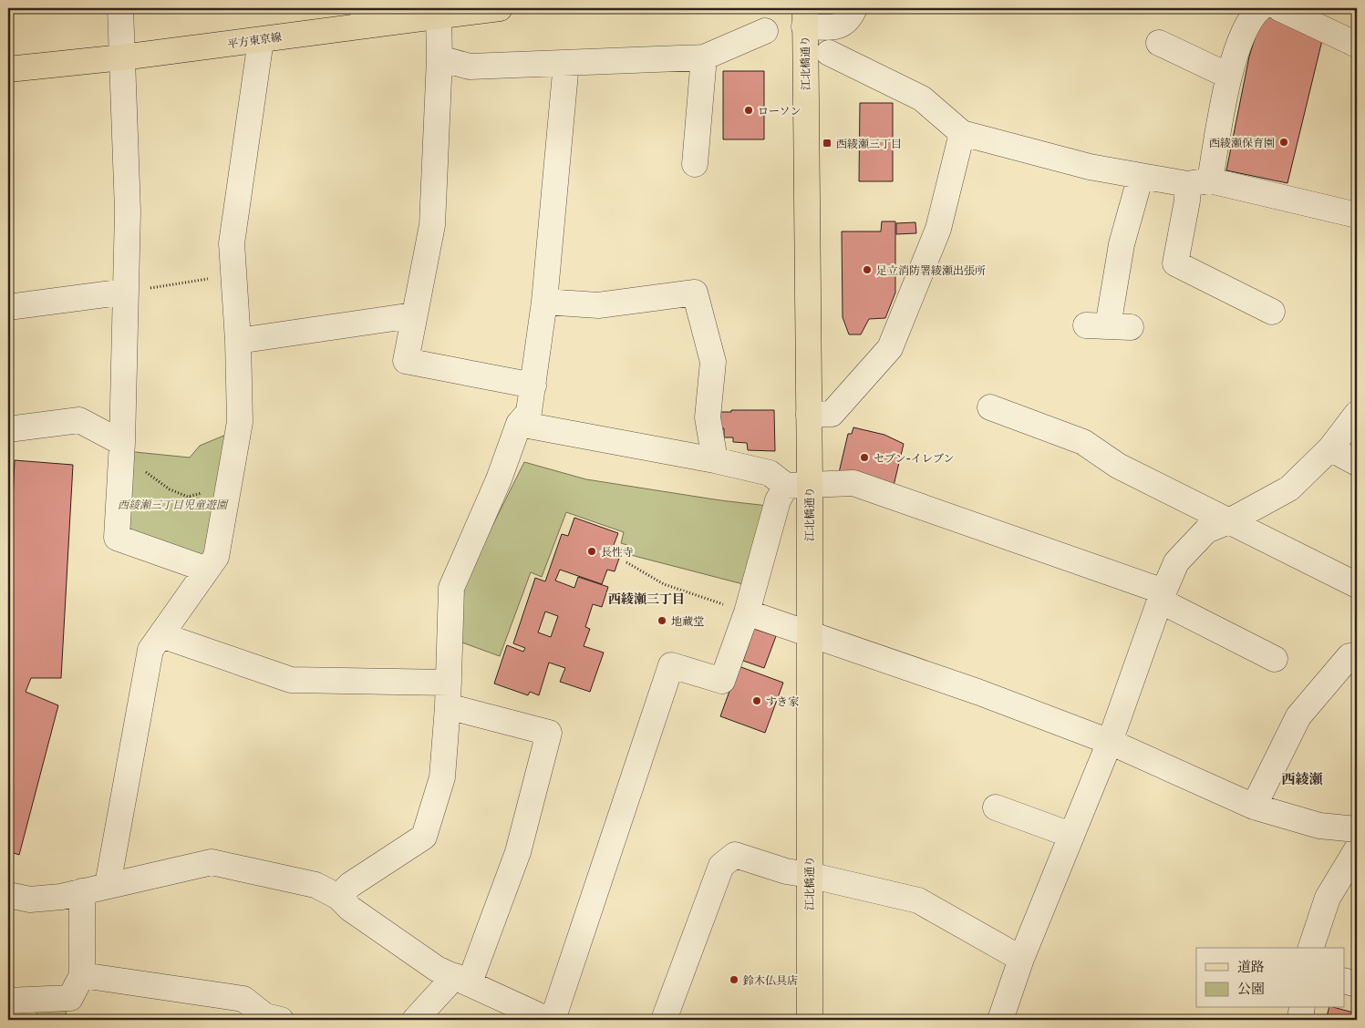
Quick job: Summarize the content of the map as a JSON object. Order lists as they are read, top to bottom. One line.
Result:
{"streets":{"main road":["平方東京線","江北橋通り"]},"districts":["西綾瀬三丁目","西綾瀬"],"parks":["西綾瀬三丁目児童遊園"],"places":{"other":["ローソン","西綾瀬保育園","足立消防署綾瀬出張所","セブン-イレブン","長性寺","地蔵堂","すき家","鈴木仏具店"],"transit":["西綾瀬三丁目"]},"legend":["道路","公園"]}
